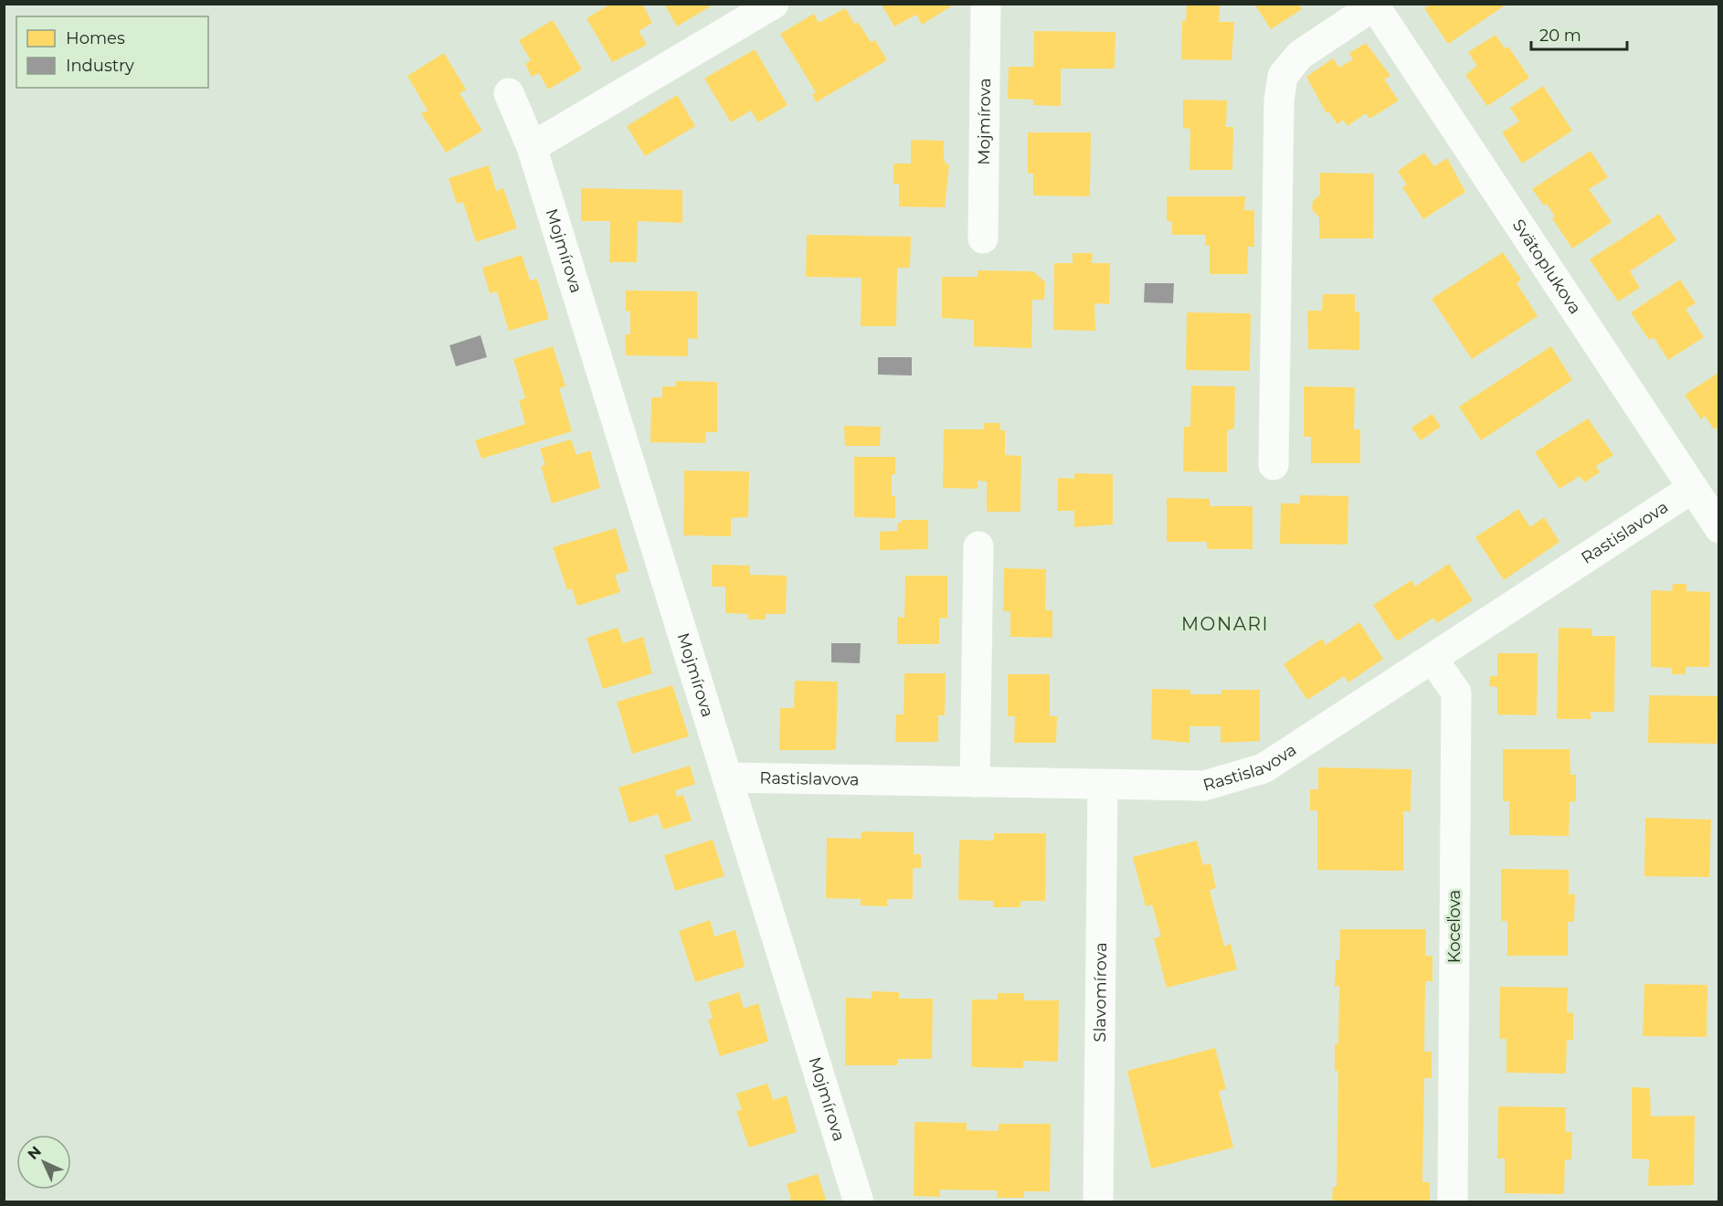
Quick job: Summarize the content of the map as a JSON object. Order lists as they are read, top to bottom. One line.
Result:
{"streets":{"street":["Mojmírova","Svätoplukova","Rastislavova","Koceľova","Slavomírova"]},"crossings":[["Mojmírova","Rastislavova"],["Svätoplukova","Rastislavova"],["Rastislavova","Koceľova"],["Rastislavova","Slavomírova"]],"districts":["MONARI"],"legend":["Homes","Industry"],"scale_bar":"20 m","north":"top left"}
